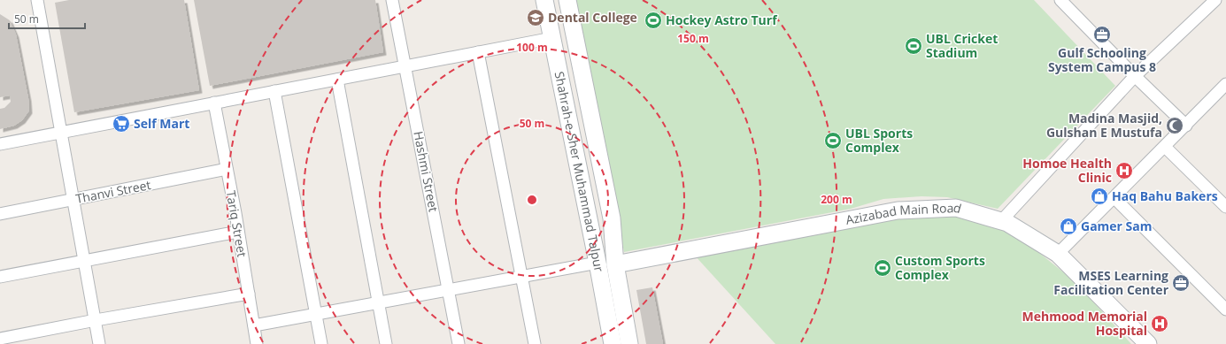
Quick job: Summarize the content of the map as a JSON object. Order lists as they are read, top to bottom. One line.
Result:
{"streets":{"main road":["Shahrah-e-Sher Muhammad Talpur","Azizabad Main Road"],"street":["Hashmi Street","Thanvi Street","Tariq Street"]},"crossings":[["Shahrah-e-Sher Muhammad Talpur","Azizabad Main Road"],["Thanvi Street","Tariq Street"]],"places":{"school or university":["Dental College"],"sports":["Hockey Astro Turf","UBL Cricket Stadium","UBL Sports Complex","Custom Sports Complex"],"office":["Gulf Schooling System Campus 8","MSES Learning Facilitation Center"],"supermarket":["Self Mart"],"mosque":["Madina Masjid, Gulshan E Mustufa"],"hospital":["Homoe Health Clinic","Mehmood Memorial Hospital"],"shop":["Haq Bahu Bakers","Gamer Sam"]},"scale_bar":"50 m","rings":["150 m","100 m","50 m","200 m"]}
